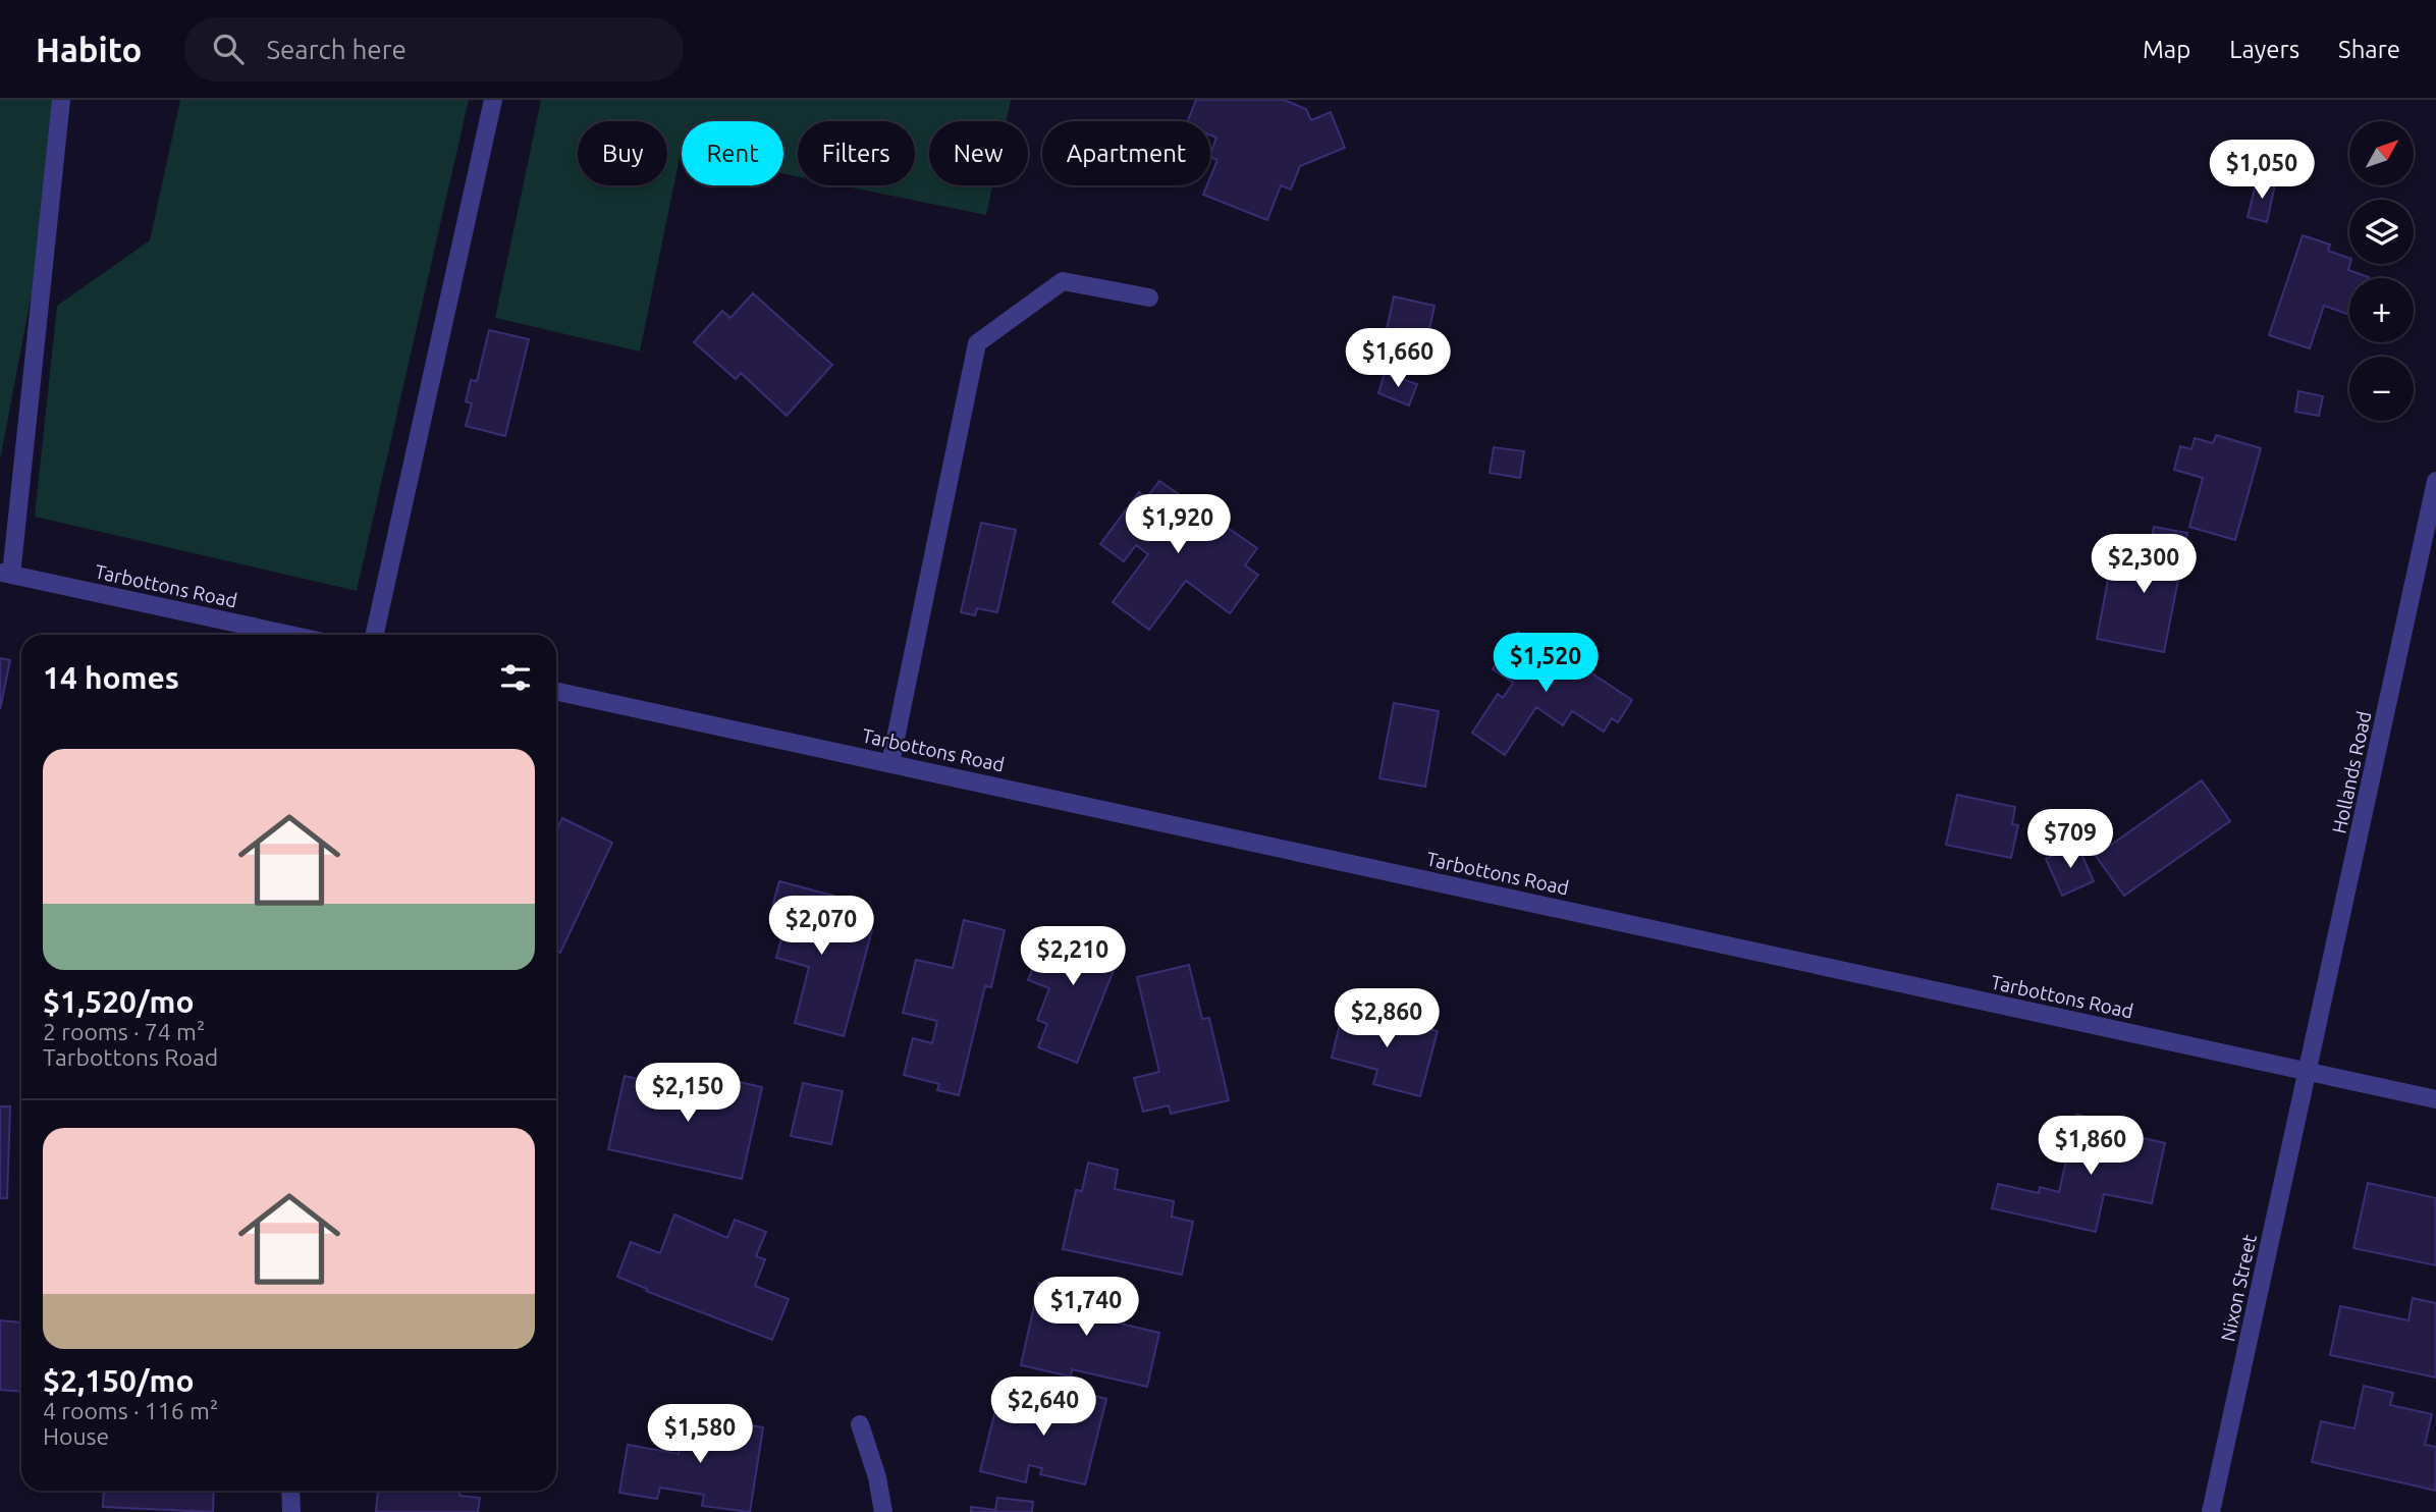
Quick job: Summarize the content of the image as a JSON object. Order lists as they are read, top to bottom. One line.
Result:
{"streets":{"street":["Tarbottons Road","Hollands Road","Nixon Street"]},"crossings":[["Tarbottons Road","Hollands Road"],["Tarbottons Road","Nixon Street"],["Hollands Road","Nixon Street"]],"north":"top right","page":{"header":"Habito","search":"Search here","nav":["Map","Layers","Share"],"map_buttons":["+","−"],"chip":["Buy","Rent","Filters","New","Apartment"],"price":["$1,050","$1,660","$1,920","$2,300","$1,520","$709","$2,070","$2,210","$2,860","$2,150","$1,860","$1,740","$2,640","$1,580"],"heading":"14 homes","list":[{"name":"$1,520/mo","note":"2 rooms · 74 m² · Tarbottons Road"},{"name":"$2,150/mo","note":"4 rooms · 116 m² · House"}]}}
